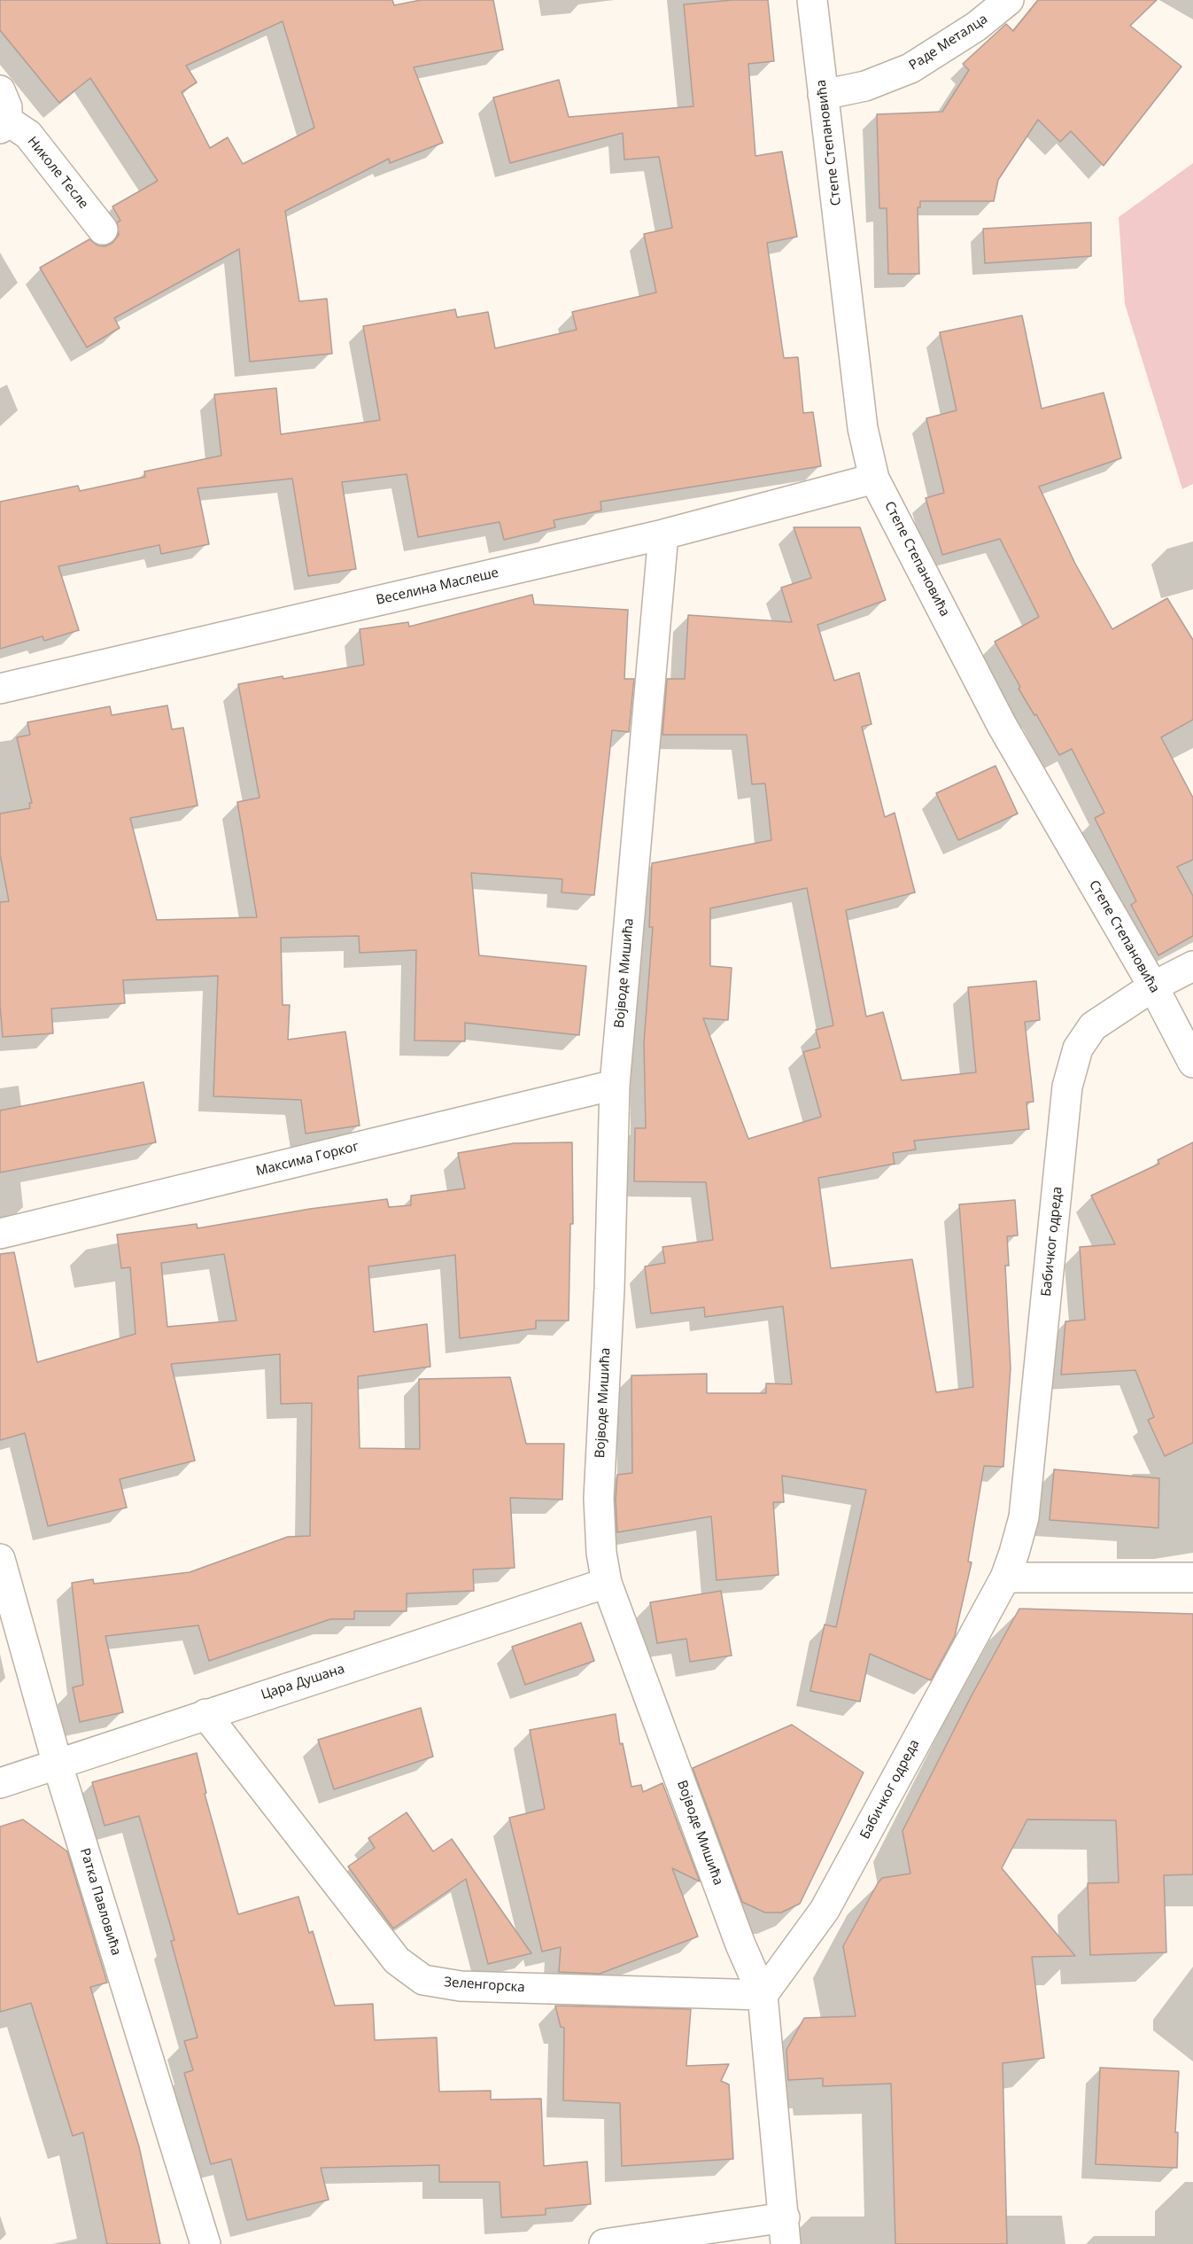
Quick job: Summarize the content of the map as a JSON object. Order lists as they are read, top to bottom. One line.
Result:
{"streets":{"street":["Раде Металца","Степе Степановића","Николе Тесле","Веселина Маслеше","Војводе Мишића","Максима Горког","Бабичког одреда","Цара Душана","Ратка Павловића","Зеленгорска"]},"crossings":[["Раде Металца","Степе Степановића"],["Степе Степановића","Веселина Маслеше"],["Степе Степановића","Бабичког одреда"],["Веселина Маслеше","Војводе Мишића"],["Војводе Мишића","Максима Горког"],["Војводе Мишића","Бабичког одреда"],["Војводе Мишића","Цара Душана"],["Војводе Мишића","Зеленгорска"],["Бабичког одреда","Зеленгорска"],["Цара Душана","Ратка Павловића"],["Цара Душана","Зеленгорска"]]}
